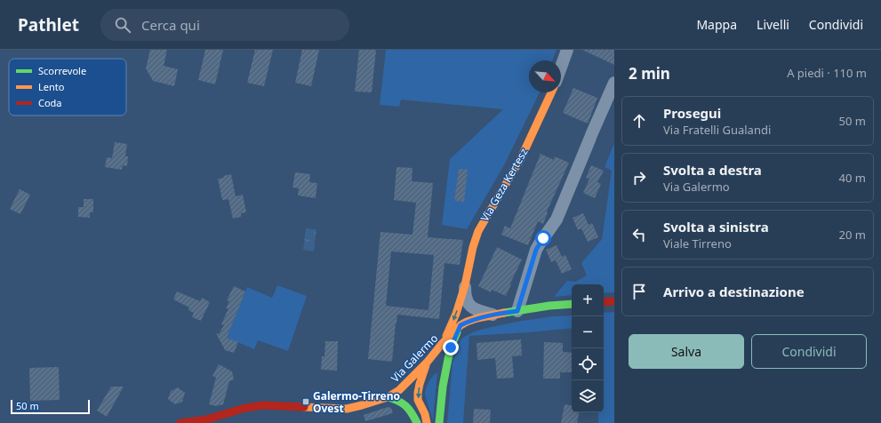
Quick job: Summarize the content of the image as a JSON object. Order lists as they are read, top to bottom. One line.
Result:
{"streets":{"street":["Via Geza Kertesz","Via Galermo"]},"crossings":[["Via Geza Kertesz","Via Galermo"]],"places":{"transit":["Galermo-Tirreno Ovest"]},"legend":["Scorrevole","Lento","Coda"],"scale_bar":"50 m","north":"bottom right","page":{"header":"Pathlet","search":"Cerca qui","nav":["Mappa","Livelli","Condividi"],"heading":["2 min","A piedi · 110 m"],"list":[["Prosegui","Via Fratelli Gualandi","50 m"],["Svolta a destra","Via Galermo","40 m"],["Svolta a sinistra","Viale Tirreno","20 m"],"Arrivo a destinazione"],"map_buttons":["+","−"],"buttons":["Salva","Condividi"],"scale":"50 m"}}
